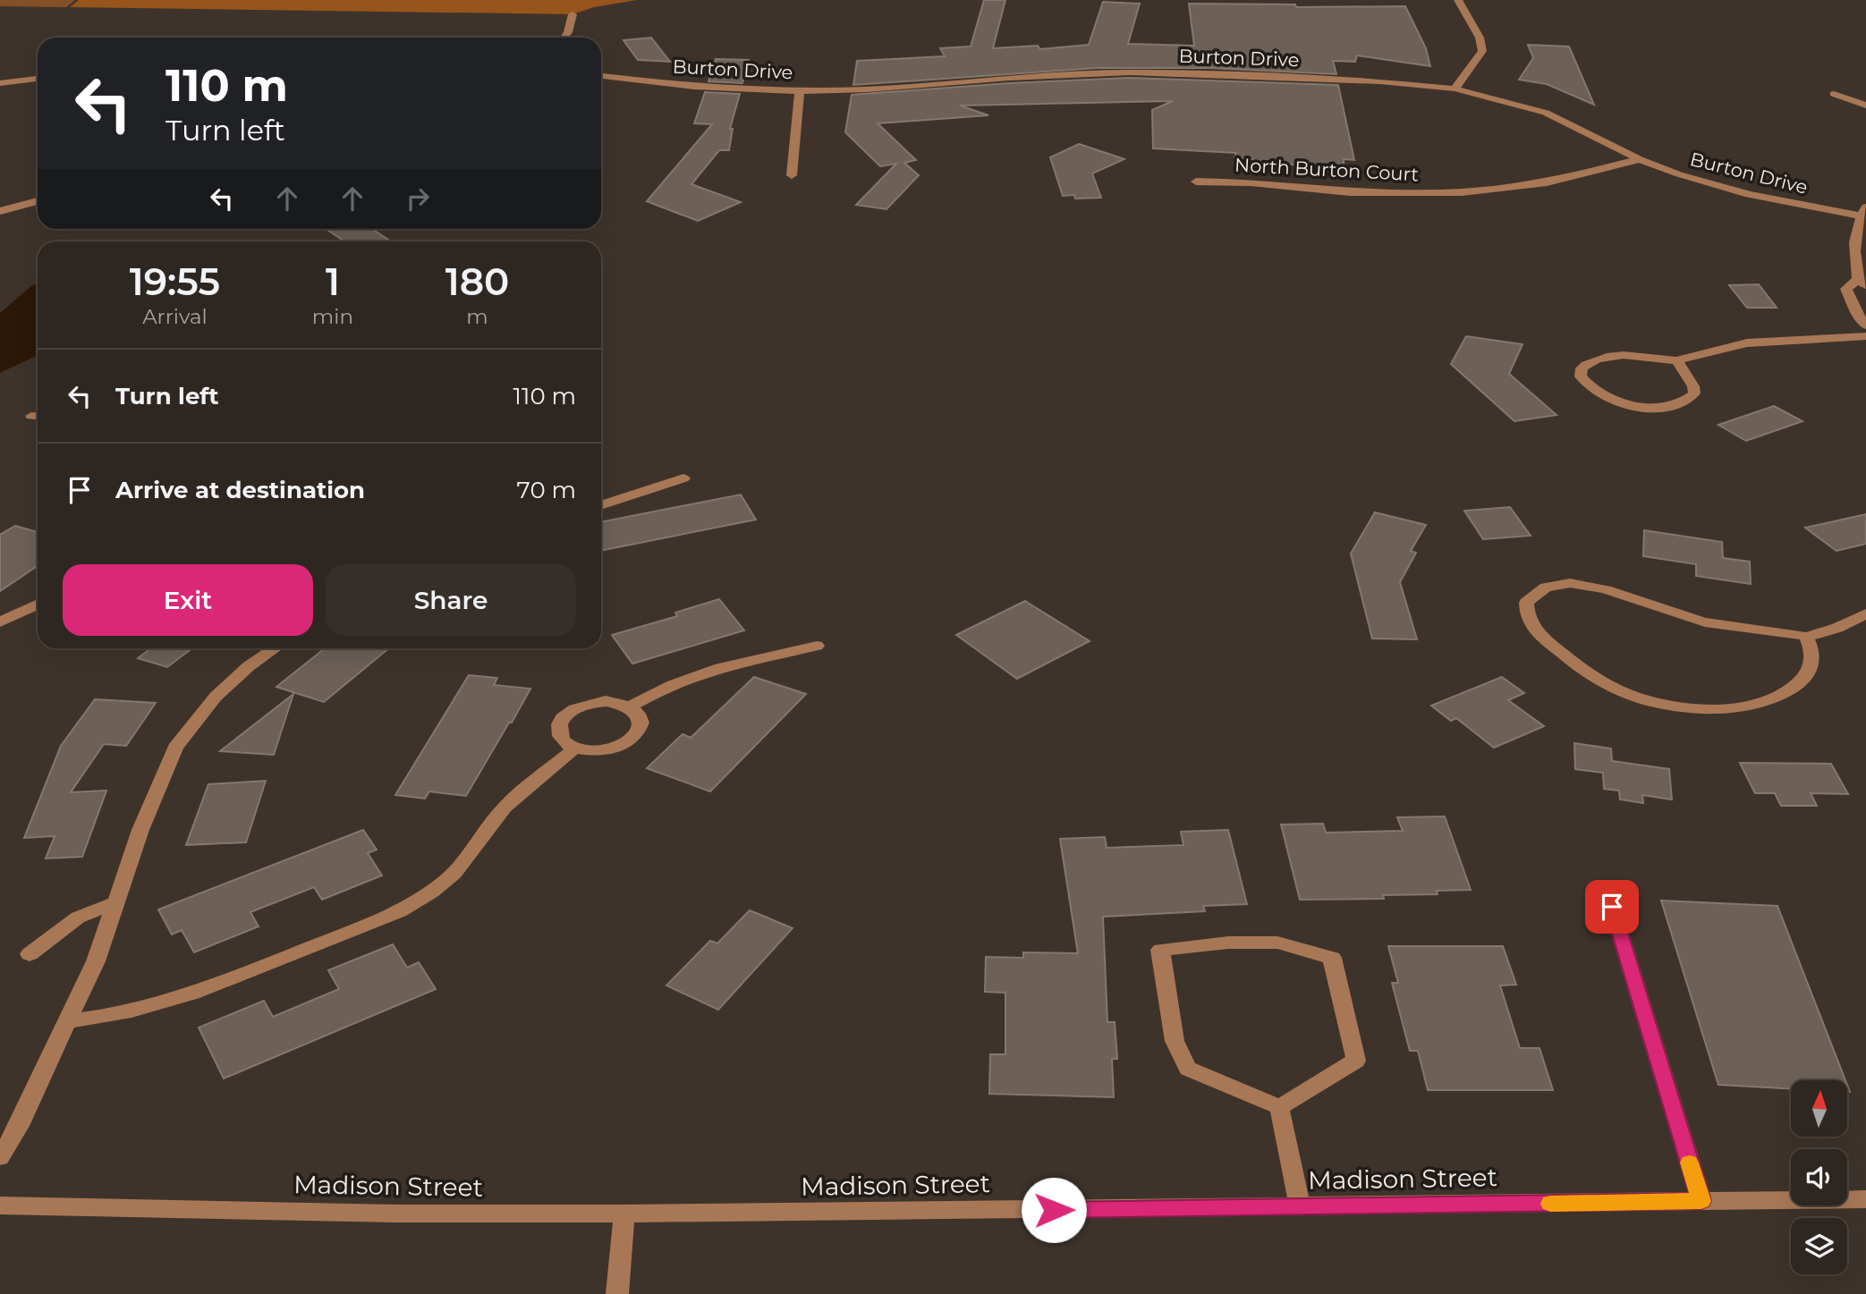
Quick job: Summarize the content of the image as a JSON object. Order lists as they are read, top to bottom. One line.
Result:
{"streets":{"street":["Burton Drive","North Burton Court","Madison Street"]},"crossings":[["Burton Drive","North Burton Court"]],"north":"top","page":{"turn":["110 m","Turn left"],"eta":["19:55","Arrival","1","min","180","m"],"list":[{"name":"Turn left","value":"110 m"},{"name":"Arrive at destination","value":"70 m"}],"buttons":["Exit","Share"]}}
